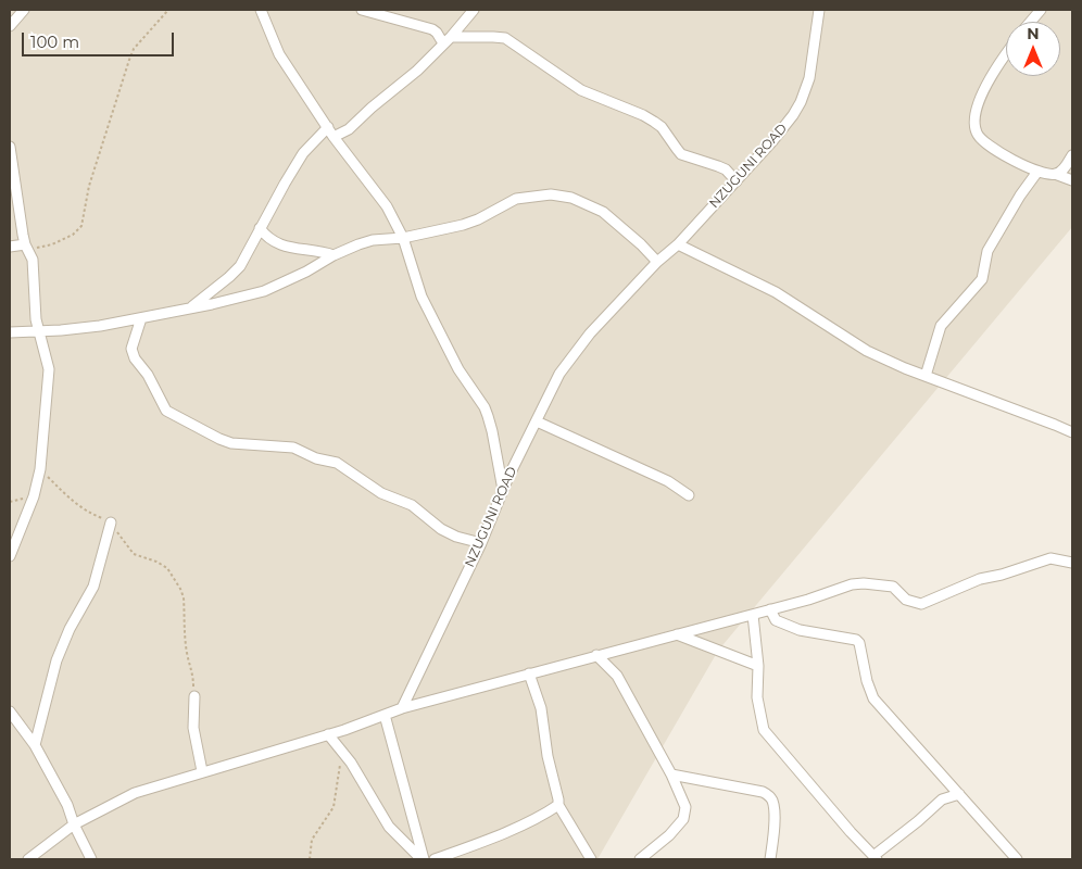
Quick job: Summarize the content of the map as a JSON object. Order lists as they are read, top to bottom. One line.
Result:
{"streets":{"street":["NZUGUNI ROAD"]},"scale_bar":"100 m","north":"top"}
